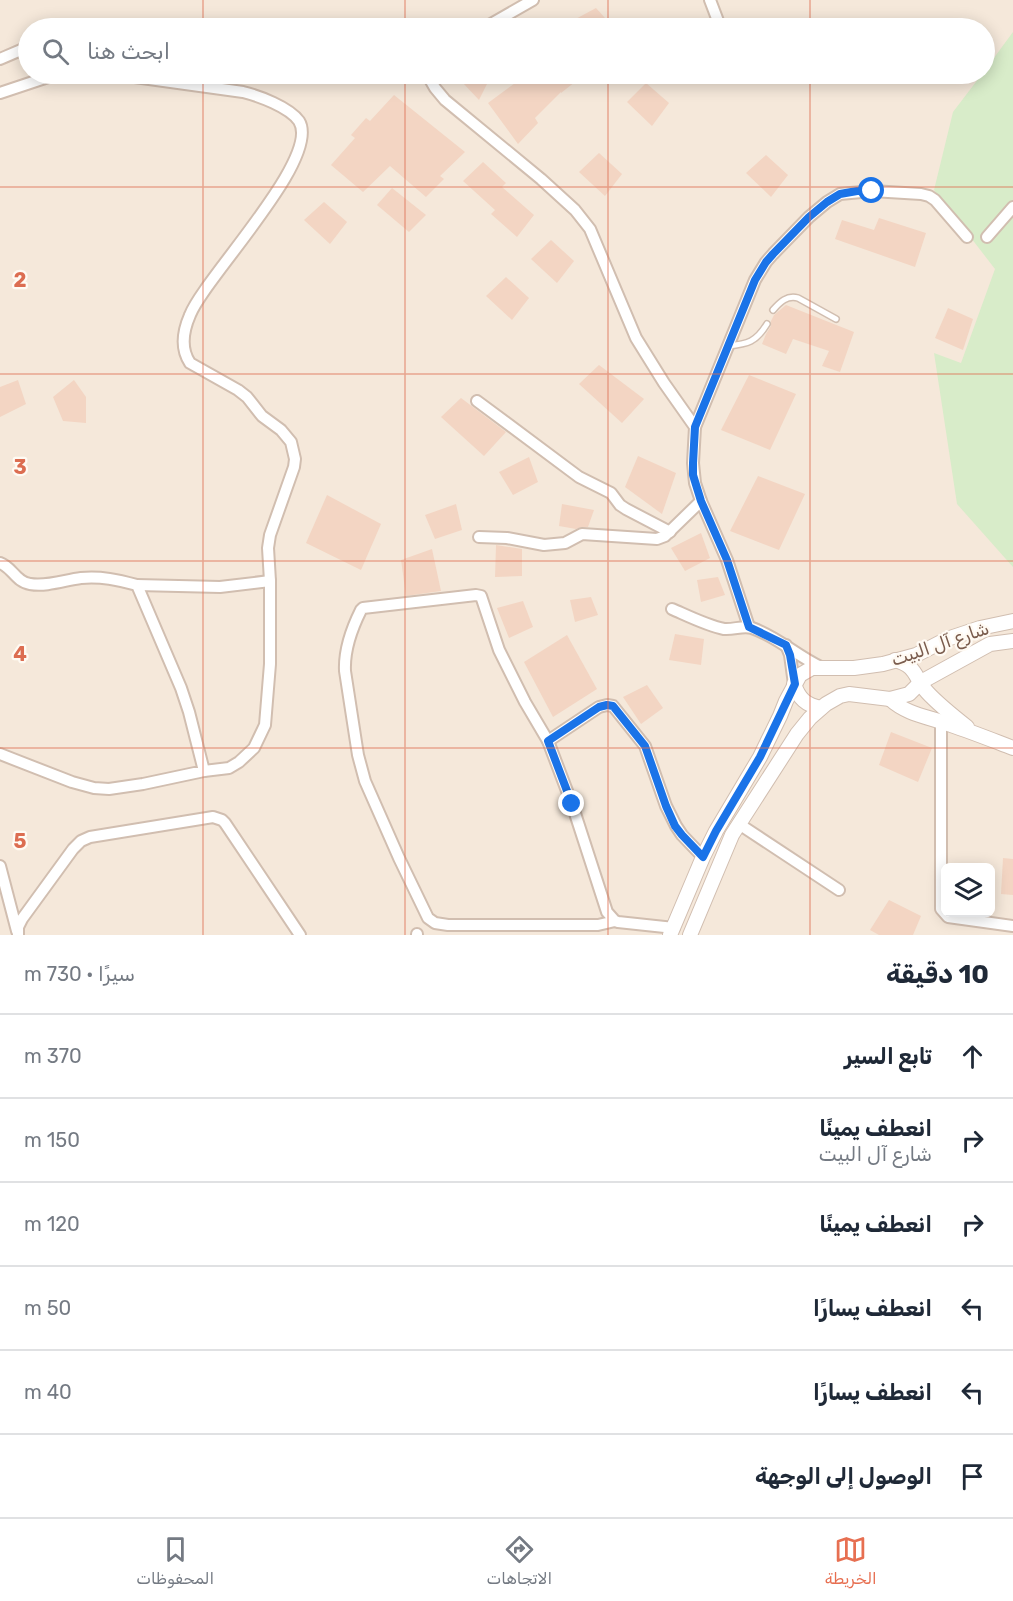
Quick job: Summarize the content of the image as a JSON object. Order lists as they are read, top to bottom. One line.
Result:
{"streets":{"street":["شارع آل البيت"]},"page":{"search":"ابحث هنا","heading":["10 دقيقة","سيرًا · 730 m"],"list":[["تابع السير","370 m"],["انعطف يمينًا","شارع آل البيت","150 m"],["انعطف يمينًا","120 m"],["انعطف يسارًا","50 m"],["انعطف يسارًا","40 m"],"الوصول إلى الوجهة"],"nav":["الخريطة","الاتجاهات","المحفوظات"]},"grid":{"rows":["2","3","4","5"]}}
